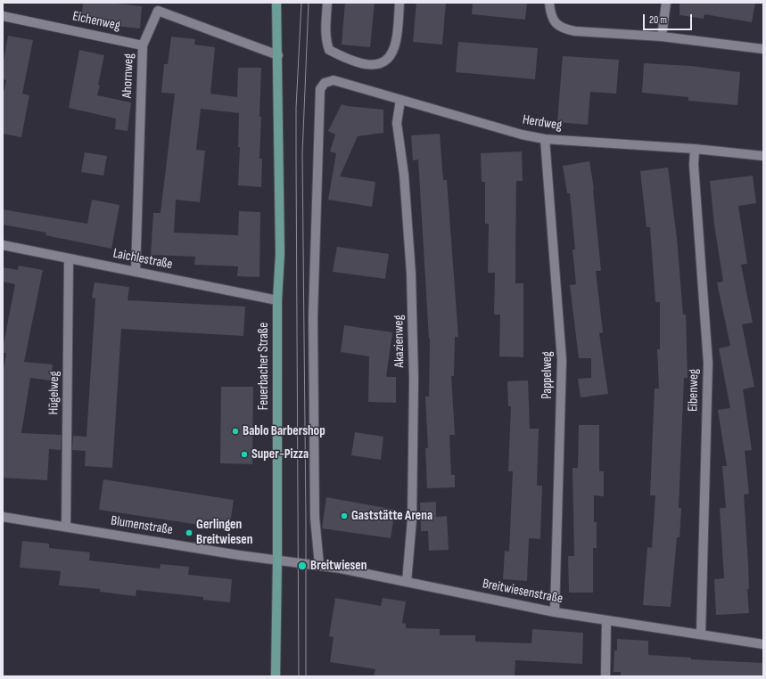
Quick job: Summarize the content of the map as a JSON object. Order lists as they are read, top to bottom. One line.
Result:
{"streets":{"main road":["Feuerbacher Straße"],"street":["Eichenweg","Ahornweg","Herdweg","Laichlestraße","Akazienweg","Pappelweg","Eibenweg","Hügelweg","Blumenstraße","Breitwiesenstraße"]},"crossings":[["Eichenweg","Ahornweg"],["Ahornweg","Laichlestraße"],["Ahornweg","Feuerbacher Straße"],["Herdweg","Akazienweg"],["Herdweg","Pappelweg"],["Herdweg","Eibenweg"],["Herdweg","Breitwiesenstraße"],["Laichlestraße","Feuerbacher Straße"],["Laichlestraße","Hügelweg"],["Akazienweg","Breitwiesenstraße"],["Feuerbacher Straße","Blumenstraße"],["Feuerbacher Straße","Breitwiesenstraße"],["Pappelweg","Breitwiesenstraße"],["Eibenweg","Breitwiesenstraße"],["Hügelweg","Blumenstraße"],["Blumenstraße","Breitwiesenstraße"]],"places":["Bablo Barbershop","Super-Pizza","Gaststätte Arena","Gerlingen Breitwiesen","Breitwiesen"],"scale_bar":"20 m"}
